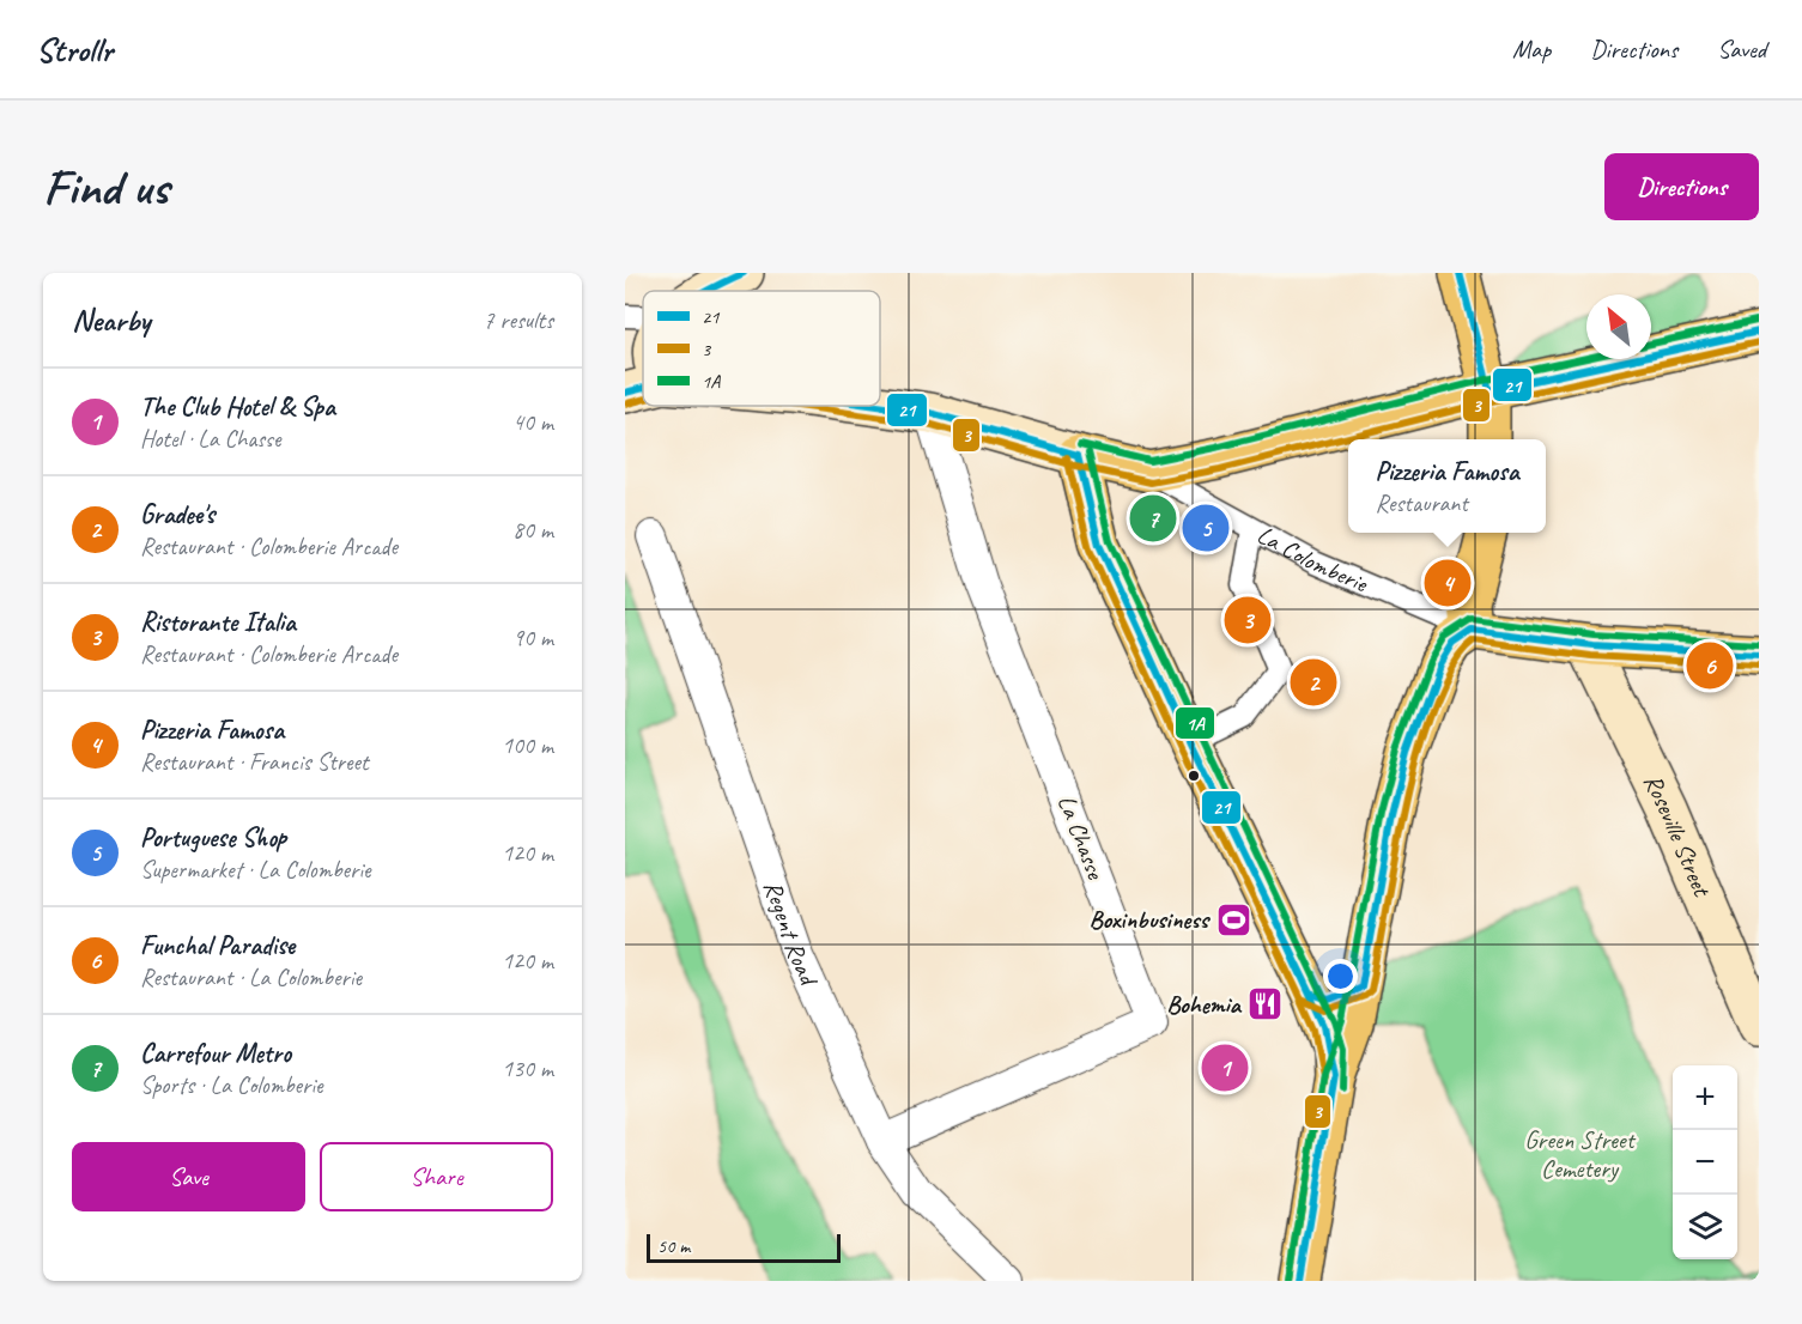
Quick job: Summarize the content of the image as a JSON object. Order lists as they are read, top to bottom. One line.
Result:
{"streets":{"main road":["La Colomberie","Roseville Street"],"street":["La Chasse","Regent Road"]},"crossings":[["La Colomberie","Roseville Street"],["La Colomberie","La Chasse"],["La Chasse","Regent Road"]],"parks":["Green Street Cemetery"],"places":{"sports":["Boxinbusiness"],"restaurant":["Bohemia"]},"lines":["transit line 21","transit line 1A","transit line 3"],"legend":["21","3","1A"],"scale_bar":"50 m","north":"top left","page":{"header":"Strollr","nav":["Map","Directions","Saved"],"buttons":["Directions",["Save","Share"]],"title":"Find us","heading":["Nearby","7 results"],"list":[{"mark":"1","name":"The Club Hotel & Spa","note":"Hotel · La Chasse","value":"40 m"},{"mark":"2","name":"Gradee's","note":"Restaurant · Colomberie Arcade","value":"80 m"},{"mark":"3","name":"Ristorante Italia","note":"Restaurant · Colomberie Arcade","value":"90 m"},{"mark":"4","name":"Pizzeria Famosa","note":"Restaurant · Francis Street","value":"100 m"},{"mark":"5","name":"Portuguese Shop","note":"Supermarket · La Colomberie","value":"120 m"},{"mark":"6","name":"Funchal Paradise","note":"Restaurant · La Colomberie","value":"120 m"},{"mark":"7","name":"Carrefour Metro","note":"Sports · La Colomberie","value":"130 m"}],"popup":["Pizzeria Famosa","Restaurant"],"pins":["7","5","4","3","6","2","1"],"map_buttons":["+","−"],"scale":"50 m"}}
